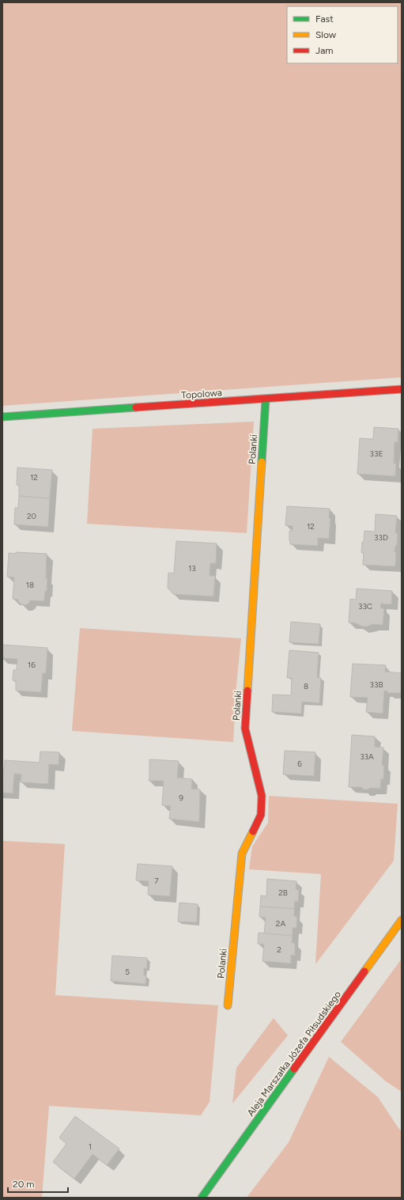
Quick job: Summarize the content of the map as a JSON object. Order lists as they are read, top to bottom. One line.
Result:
{"streets":{"street":["Topolowa","Polanki","Aleja Marszałka Józefa Piłsudskiego"]},"crossings":[["Topolowa","Polanki"]],"house_numbers":["33E","12","20","12","33D","13","18","33C","16","33B","8","33A","6","9","7","2B","2A","2","5","1"],"legend":["Fast","Slow","Jam"],"scale_bar":"20 m"}
